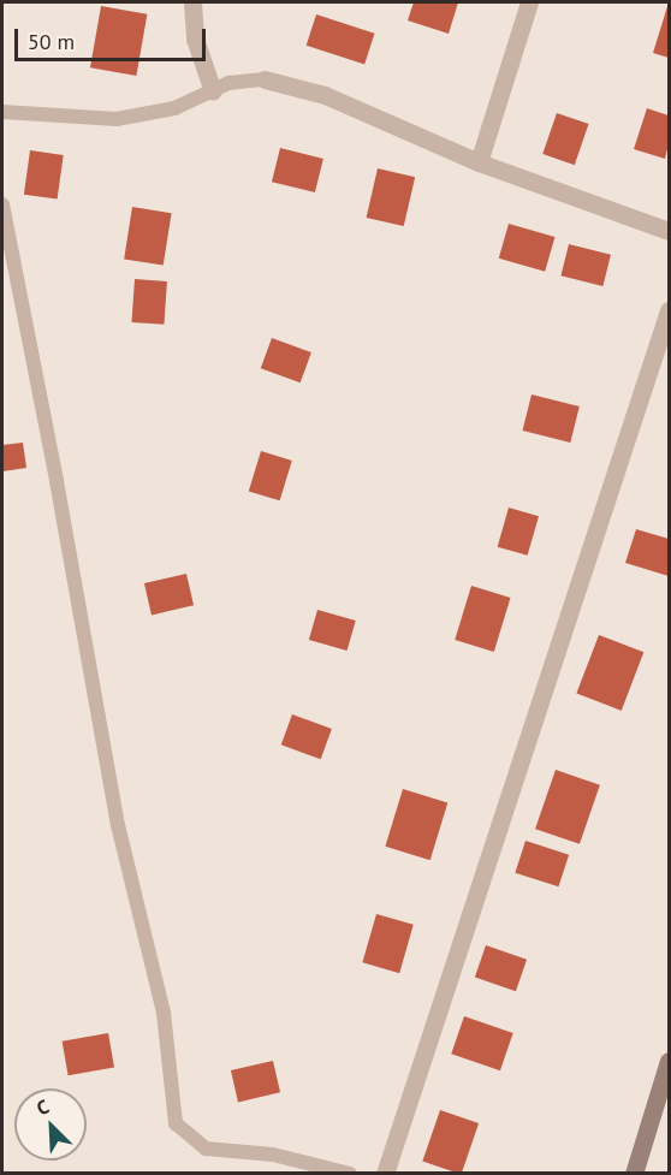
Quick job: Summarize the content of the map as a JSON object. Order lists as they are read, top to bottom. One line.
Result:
{"scale_bar":"50 m","north":"top left"}
